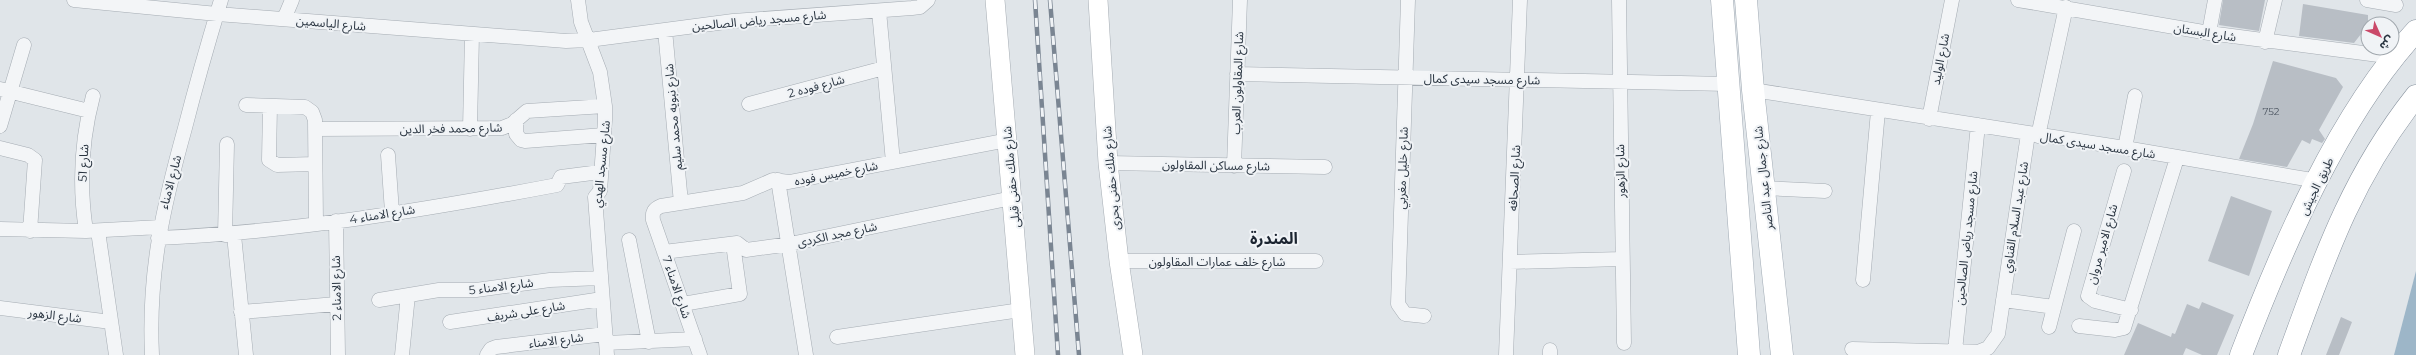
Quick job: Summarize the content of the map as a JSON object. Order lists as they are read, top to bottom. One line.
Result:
{"streets":{"main road":["شارع جمال عبد الناصر","طريق الجيش"],"street":["شارع مسجد رياض الصالحين","شارع الياسمين","شارع البستان","شارع الوليد","شارع مسجد سيدى كمال","شارع المقاولون العرب","شارع فوده 2","شارع نبويه محمد سليم","شارع محمد فخر الدين","شارع 51","شارع مسجد الهدي","شارع مساكن المقاولون","شارع خليل مغربي","شارع الزهور","شارع خميس فوده","شارع ملك حفنى قبلى","شارع ملك حفنى بحرى","شارع الصحافه","شارع الامناء","شارع الامناء 4","شارع عبد السلام القناوي","شارع مجد الكردى","شارع الامير مروان","شارع خلف عمارات المقاولون","شارع الامناء 5","شارع الامناء 7","شارع الامناء 2","شارع على شريف"]},"crossings":[["شارع مسجد رياض الصالحين","شارع الياسمين"],["شارع مسجد رياض الصالحين","شارع مسجد سيدى كمال"],["شارع مسجد رياض الصالحين","شارع نبويه محمد سليم"],["شارع مسجد رياض الصالحين","شارع مسجد الهدي"],["شارع مسجد رياض الصالحين","شارع عبد السلام القناوي"],["شارع الياسمين","شارع مسجد الهدي"],["شارع الياسمين","شارع الامناء"],["شارع البستان","طريق الجيش"],["شارع البستان","شارع عبد السلام القناوي"],["شارع الوليد","شارع مسجد سيدى كمال"],["شارع مسجد سيدى كمال","شارع المقاولون العرب"],["شارع مسجد سيدى كمال","شارع خليل مغربي"],["شارع مسجد سيدى كمال","شارع الزهور"],["شارع مسجد سيدى كمال","شارع الصحافه"],["شارع مسجد سيدى كمال","شارع جمال عبد الناصر"],["شارع مسجد سيدى كمال","طريق الجيش"],["شارع مسجد سيدى كمال","شارع عبد السلام القناوي"],["شارع المقاولون العرب","شارع مساكن المقاولون"],["شارع نبويه محمد سليم","شارع خميس فوده"],["شارع محمد فخر الدين","شارع مسجد الهدي"],["شارع 51","شارع الزهور"],["شارع 51","شارع الامناء 4"],["شارع مسجد الهدي","شارع الامناء"],["شارع مسجد الهدي","شارع الامناء 4"],["شارع مسجد الهدي","شارع الامناء 5"],["شارع مسجد الهدي","شارع على شريف"],["شارع مساكن المقاولون","شارع ملك حفنى بحرى"],["شارع خميس فوده","شارع ملك حفنى قبلى"],["شارع خميس فوده","شارع الامناء 7"],["شارع ملك حفنى قبلى","شارع مجد الكردى"],["شارع ملك حفنى بحرى","شارع خلف عمارات المقاولون"],["شارع الامناء","شارع الامناء 4"],["شارع الامناء","شارع الامناء 7"],["شارع الامناء 4","شارع الامناء 2"],["شارع مجد الكردى","شارع الامناء 7"]],"districts":["المندرة"],"house_numbers":["752"],"north":"bottom right"}
